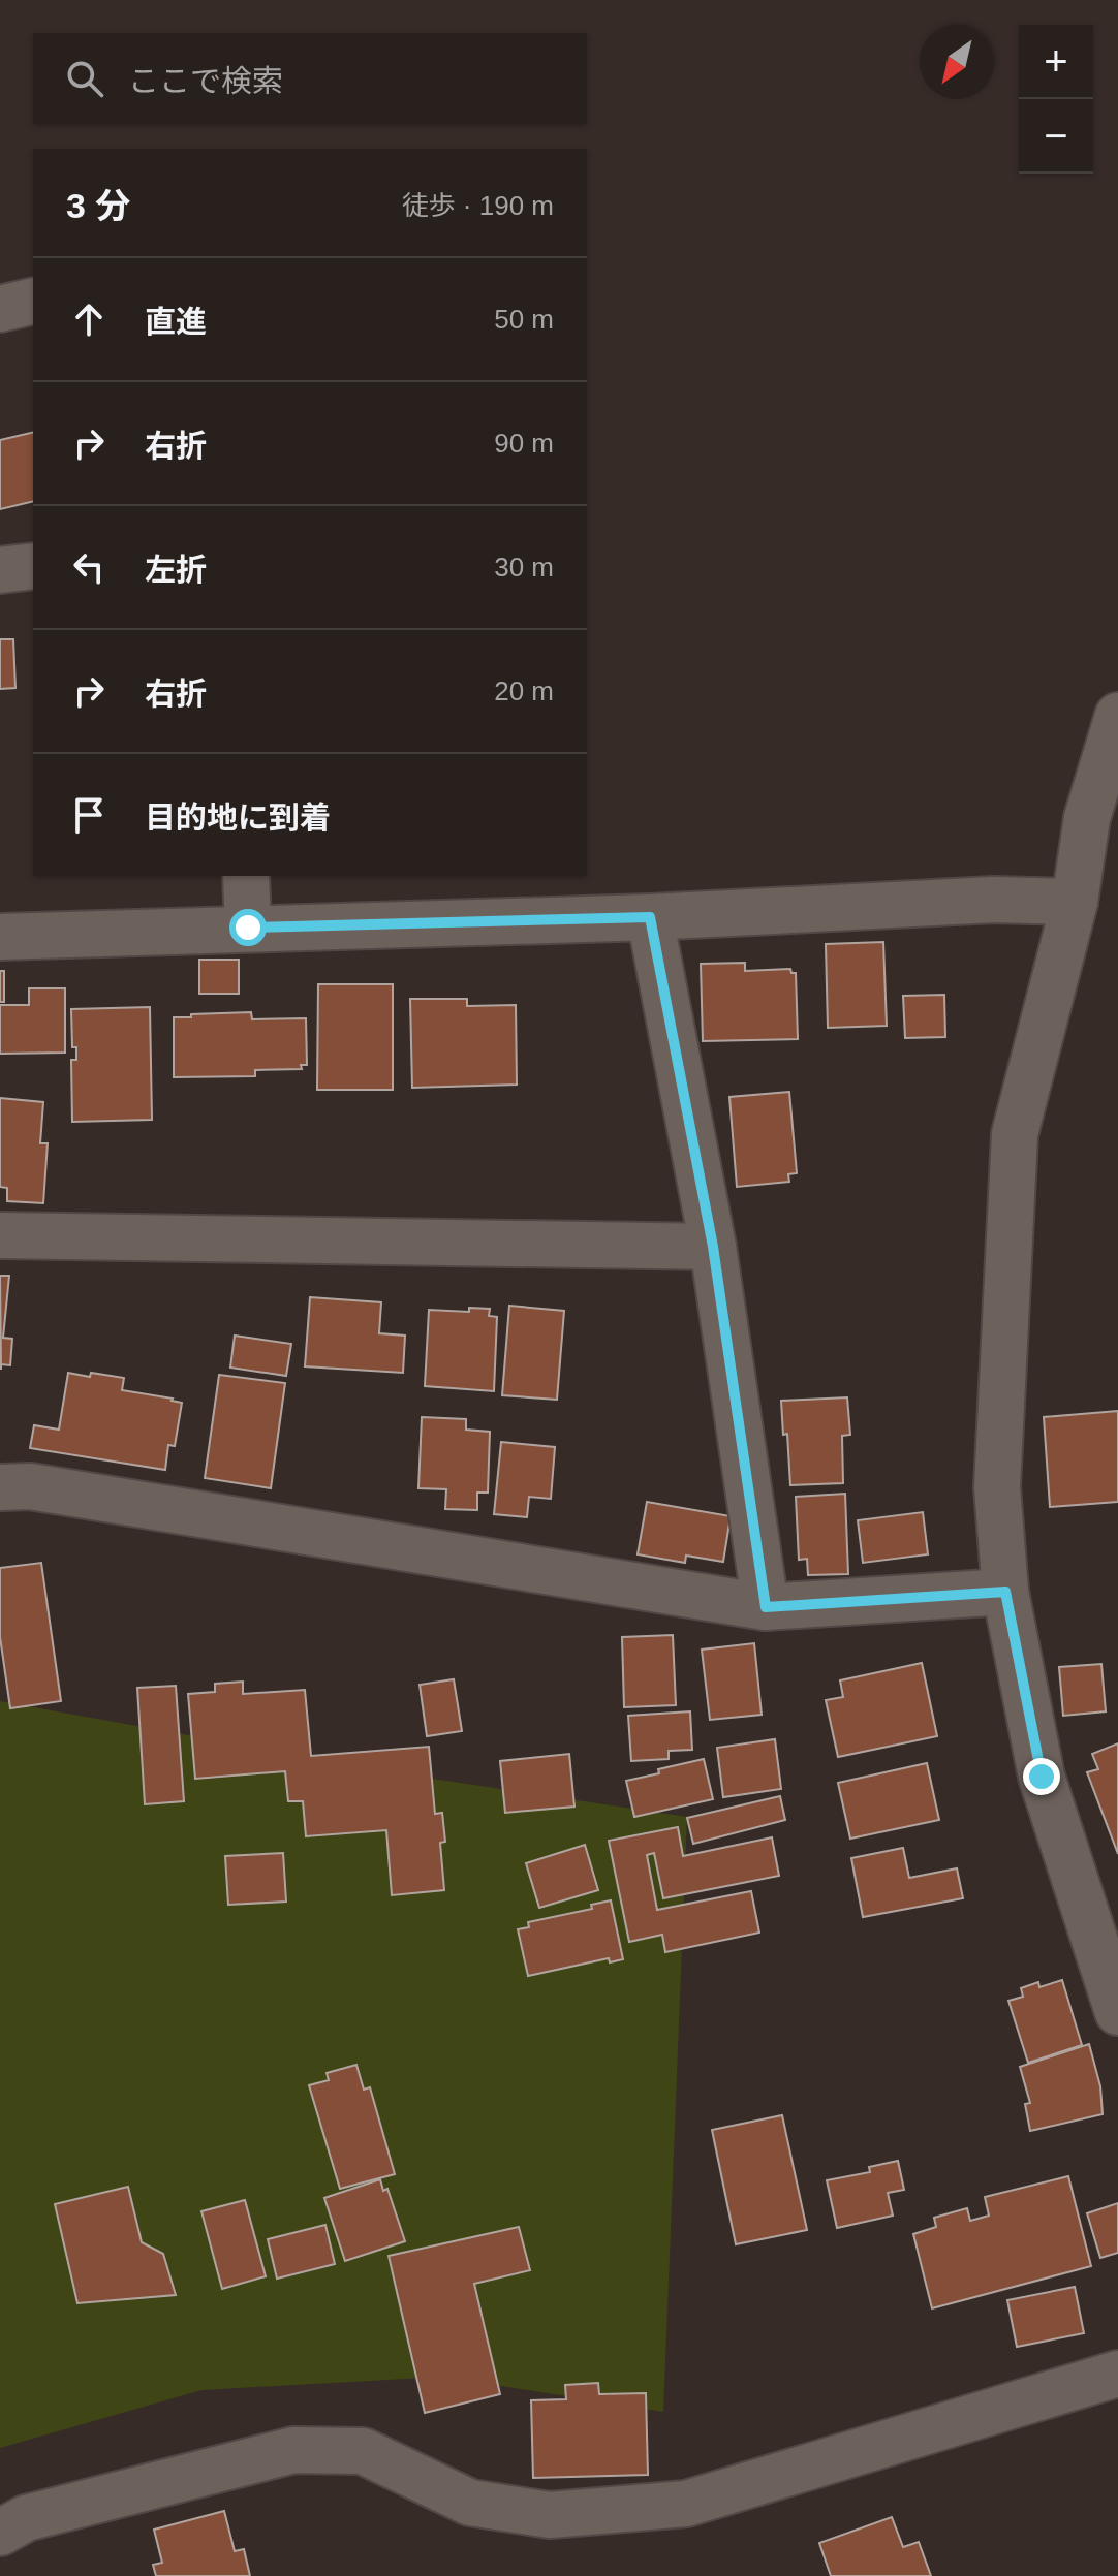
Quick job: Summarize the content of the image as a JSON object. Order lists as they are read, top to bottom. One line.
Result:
{"north":"bottom left","page":{"map_buttons":["+","−"],"search":"ここで検索","heading":["3 分","徒歩 · 190 m"],"list":[["直進","50 m"],["右折","90 m"],["左折","30 m"],["右折","20 m"],"目的地に到着"]}}
